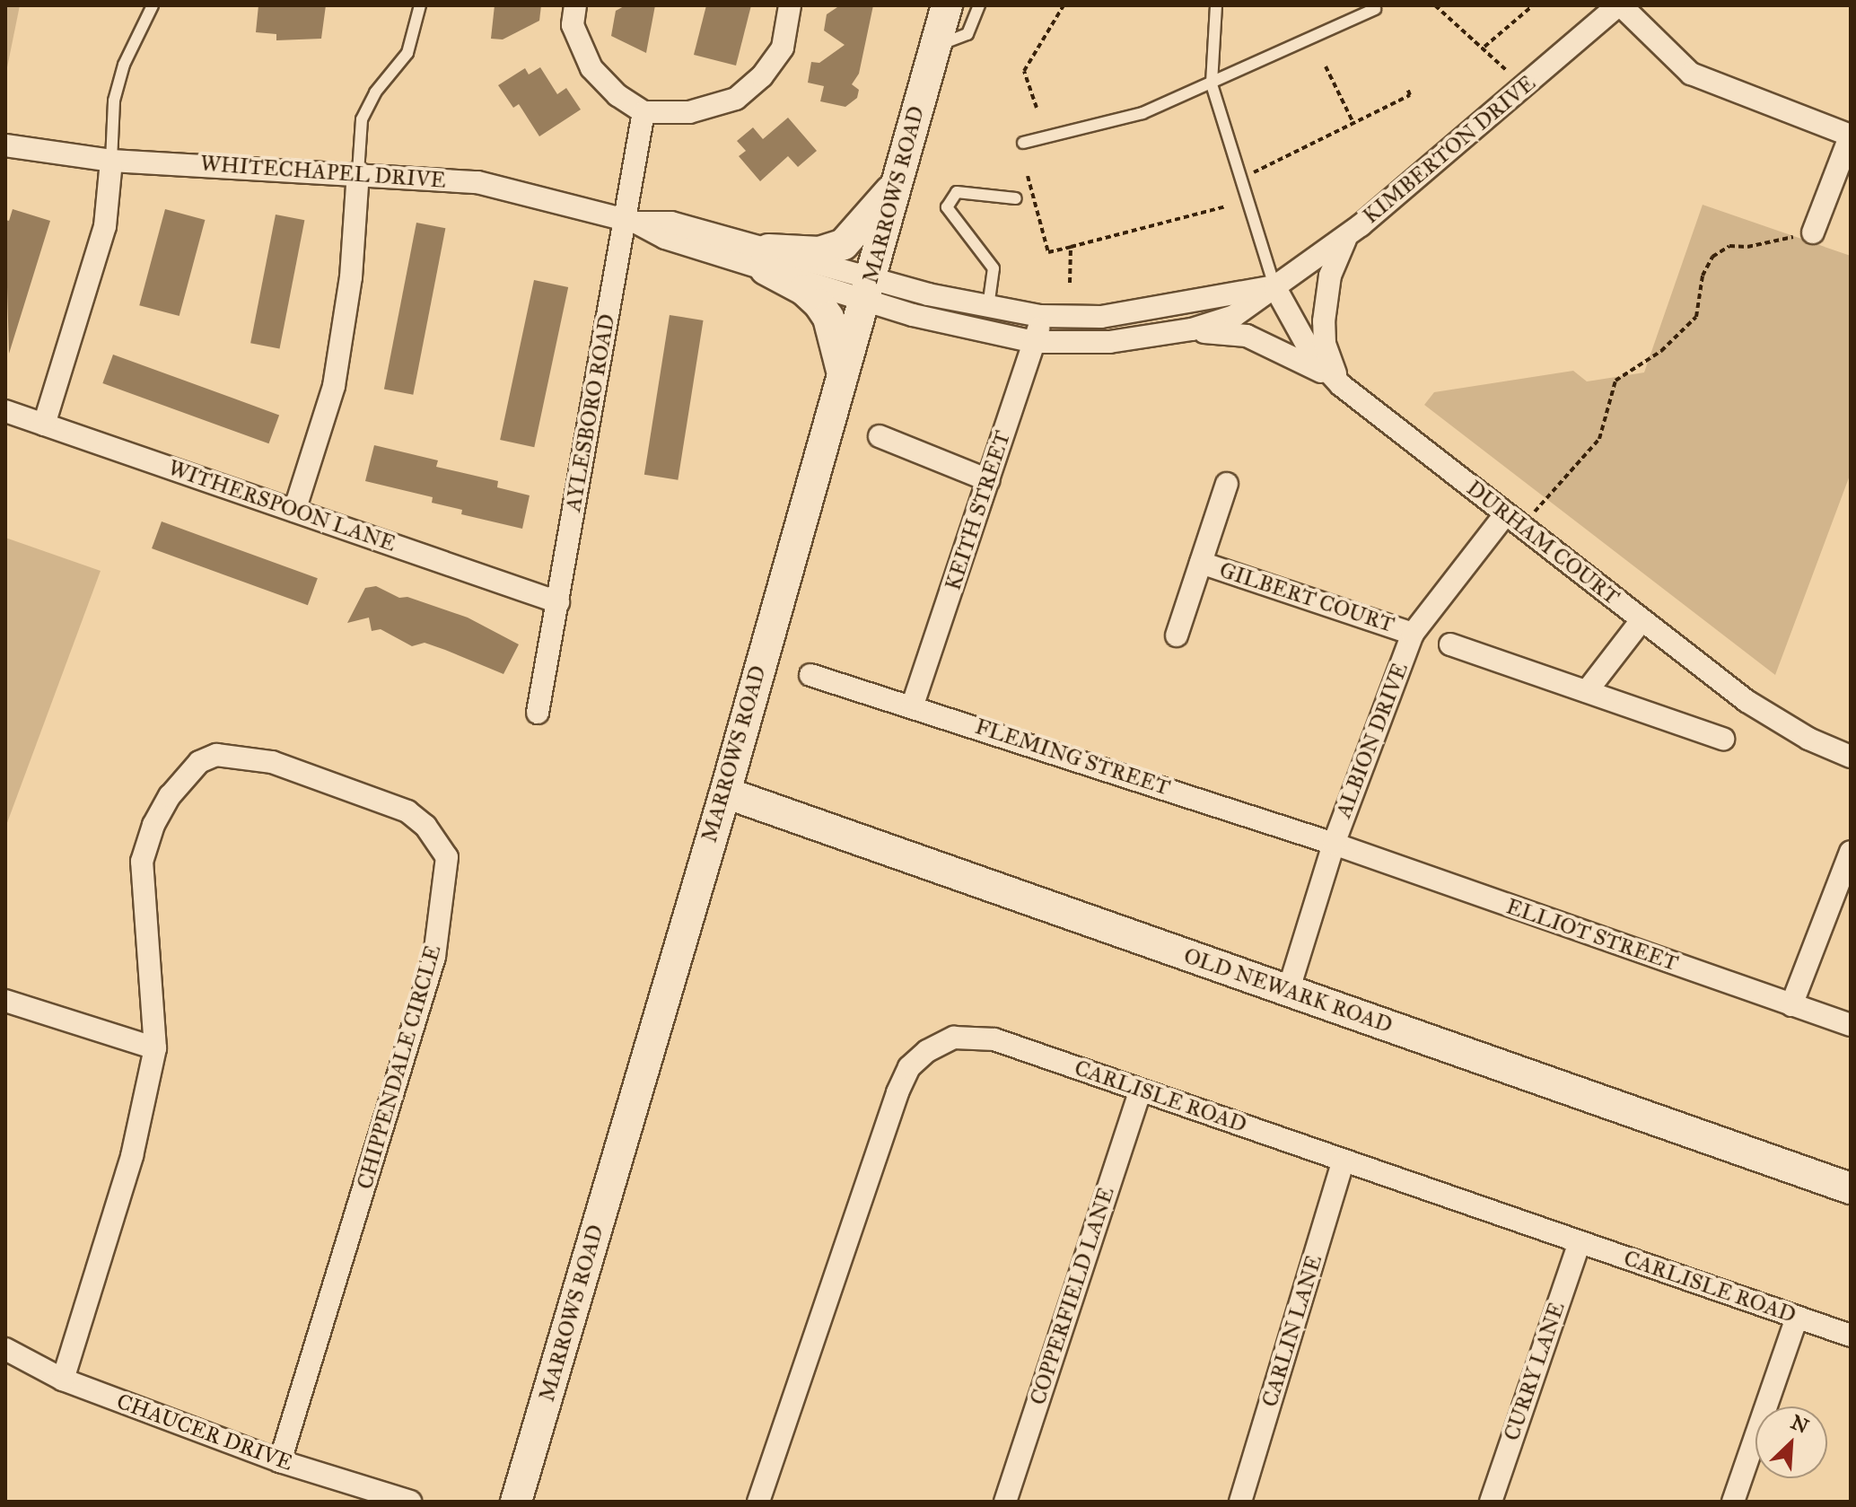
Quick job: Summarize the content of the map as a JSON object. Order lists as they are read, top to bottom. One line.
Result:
{"streets":{"street":["KIMBERTON DRIVE","WHITECHAPEL DRIVE","MARROWS ROAD","AYLESBORO ROAD","WITHERSPOON LANE","KEITH STREET","DURHAM COURT","GILBERT COURT","ALBION DRIVE","FLEMING STREET","ELLIOT STREET","OLD NEWARK ROAD","CHIPPENDALE CIRCLE","CARLISLE ROAD","COPPERFIELD LANE","CARLIN LANE","CURRY LANE","CHAUCER DRIVE"]},"crossings":[["KIMBERTON DRIVE","WHITECHAPEL DRIVE"],["KIMBERTON DRIVE","MARROWS ROAD"],["KIMBERTON DRIVE","KEITH STREET"],["KIMBERTON DRIVE","DURHAM COURT"],["WHITECHAPEL DRIVE","MARROWS ROAD"],["WHITECHAPEL DRIVE","AYLESBORO ROAD"],["MARROWS ROAD","OLD NEWARK ROAD"],["AYLESBORO ROAD","WITHERSPOON LANE"],["KEITH STREET","FLEMING STREET"],["DURHAM COURT","ALBION DRIVE"],["GILBERT COURT","ALBION DRIVE"],["ALBION DRIVE","FLEMING STREET"],["ALBION DRIVE","ELLIOT STREET"],["ALBION DRIVE","OLD NEWARK ROAD"],["FLEMING STREET","ELLIOT STREET"],["CHIPPENDALE CIRCLE","CHAUCER DRIVE"],["CARLISLE ROAD","COPPERFIELD LANE"],["CARLISLE ROAD","CARLIN LANE"],["CARLISLE ROAD","CURRY LANE"]],"north":"top right"}
